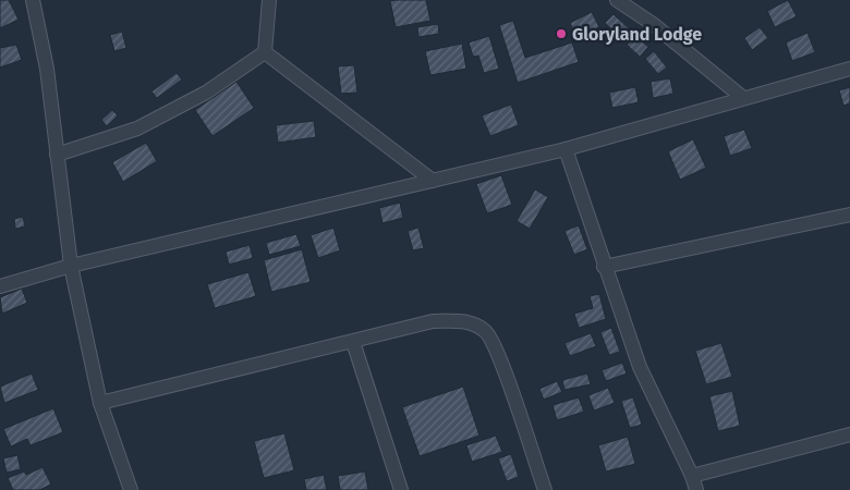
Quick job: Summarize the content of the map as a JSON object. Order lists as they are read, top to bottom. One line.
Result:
{"places":["Gloryland Lodge"]}
